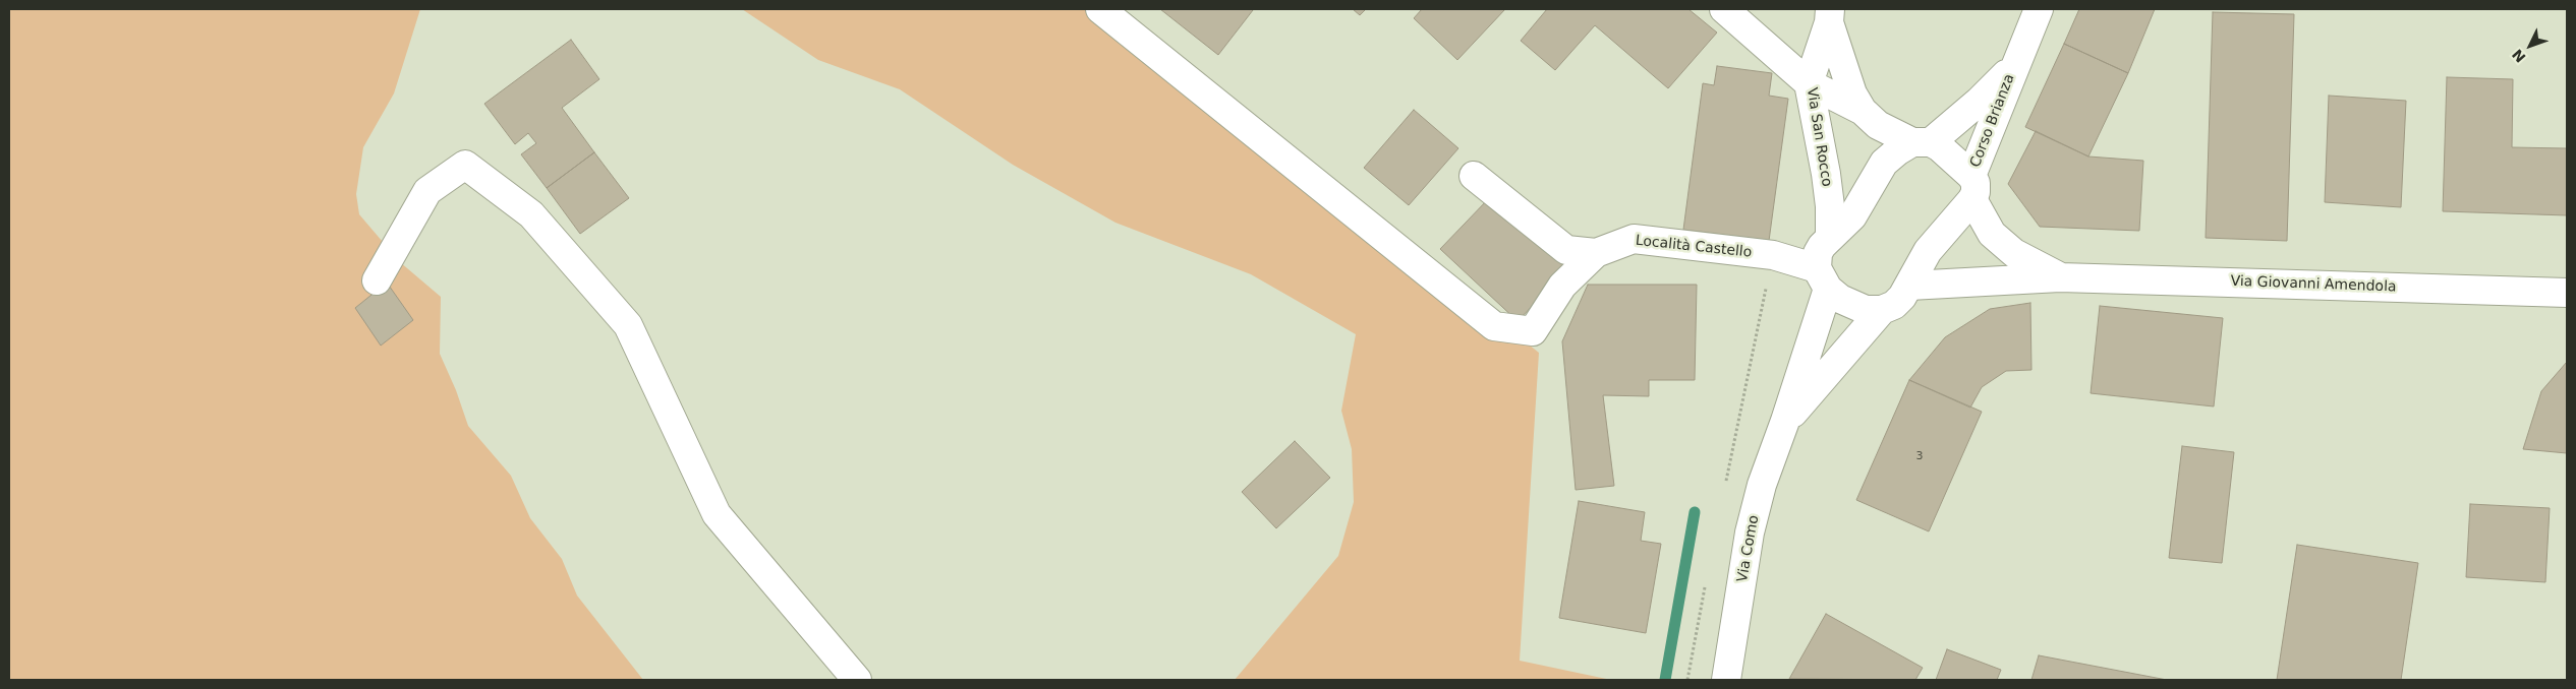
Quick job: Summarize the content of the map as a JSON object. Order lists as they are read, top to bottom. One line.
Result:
{"streets":{"street":["Corso Brianza","Via San Rocco","Località Castello","Via Giovanni Amendola","Via Como"]},"crossings":[["Corso Brianza","Via San Rocco"],["Corso Brianza","Via Giovanni Amendola"],["Corso Brianza","Via Como"],["Via San Rocco","Via Como"],["Località Castello","Via Como"],["Via Giovanni Amendola","Via Como"]],"house_numbers":["3"],"north":"bottom left"}
